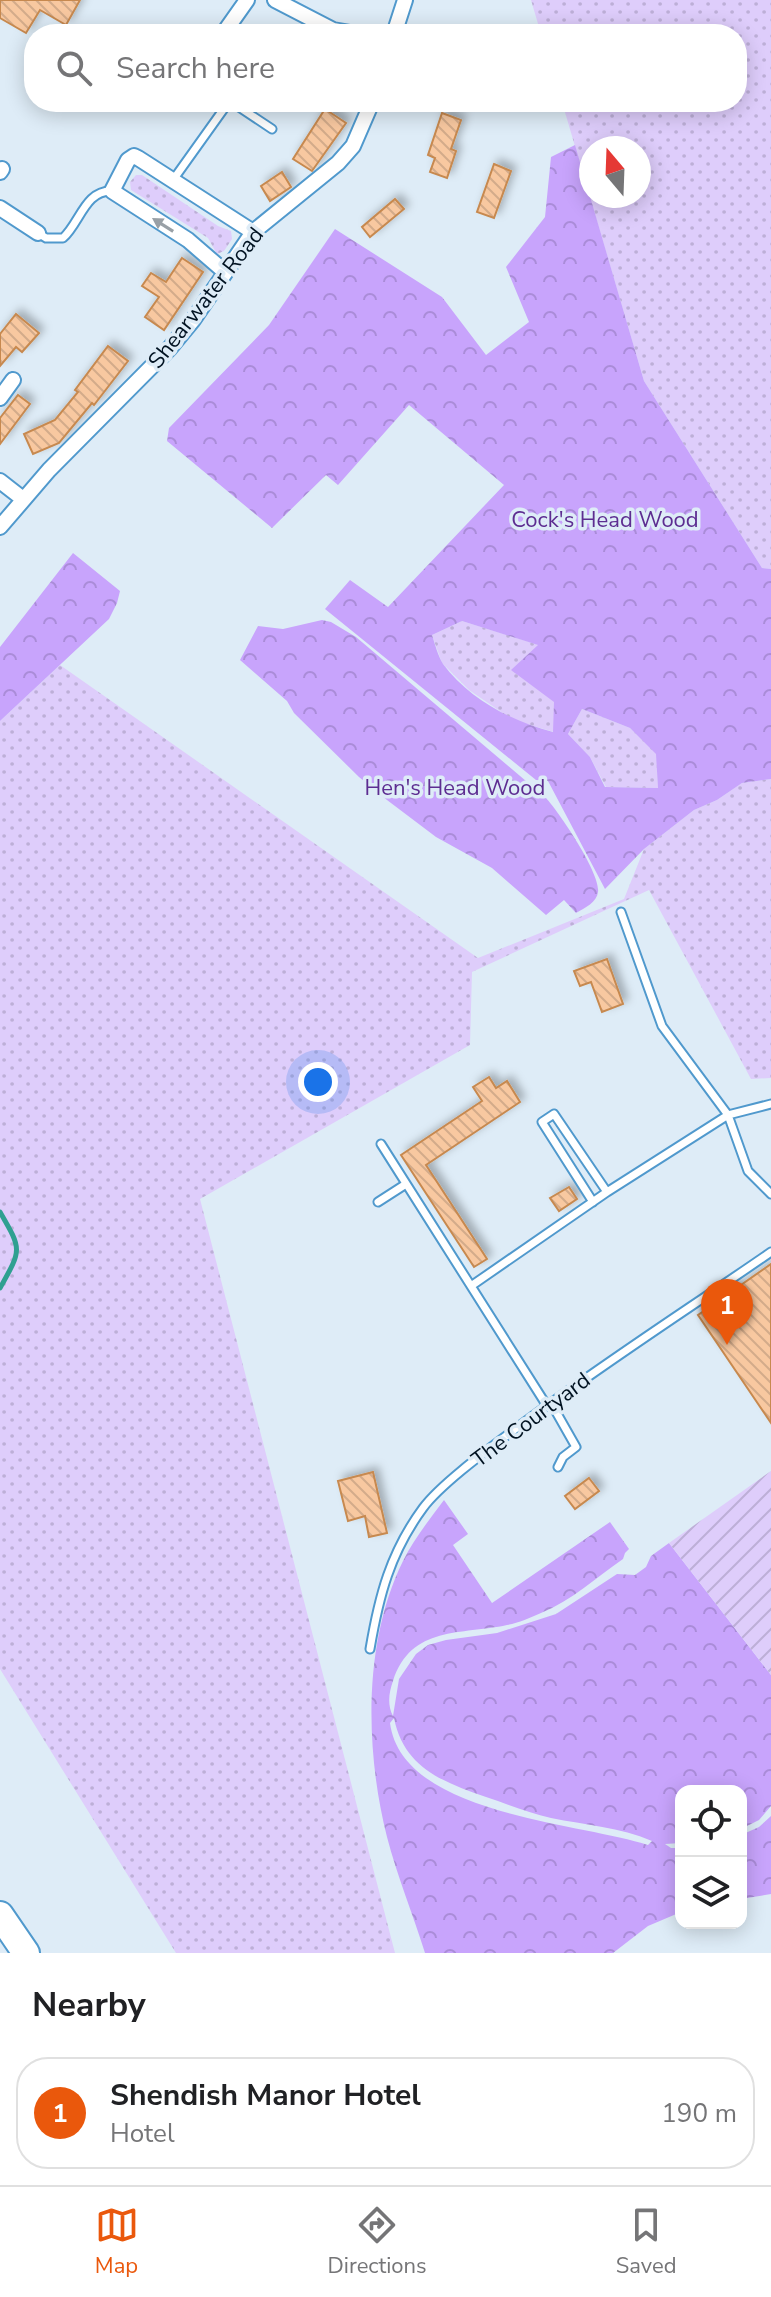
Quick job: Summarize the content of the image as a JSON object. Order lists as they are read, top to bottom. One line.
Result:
{"streets":{"street":["Shearwater Road"],"lane":["The Courtyard"]},"parks":["Cock's Head Wood","Hen's Head Wood"],"north":"top","page":{"search":"Search here","pins":"1","heading":"Nearby","list":[{"mark":"1","name":"Shendish Manor Hotel","note":"Hotel","value":"190 m"}],"nav":["Map","Directions","Saved"]}}
